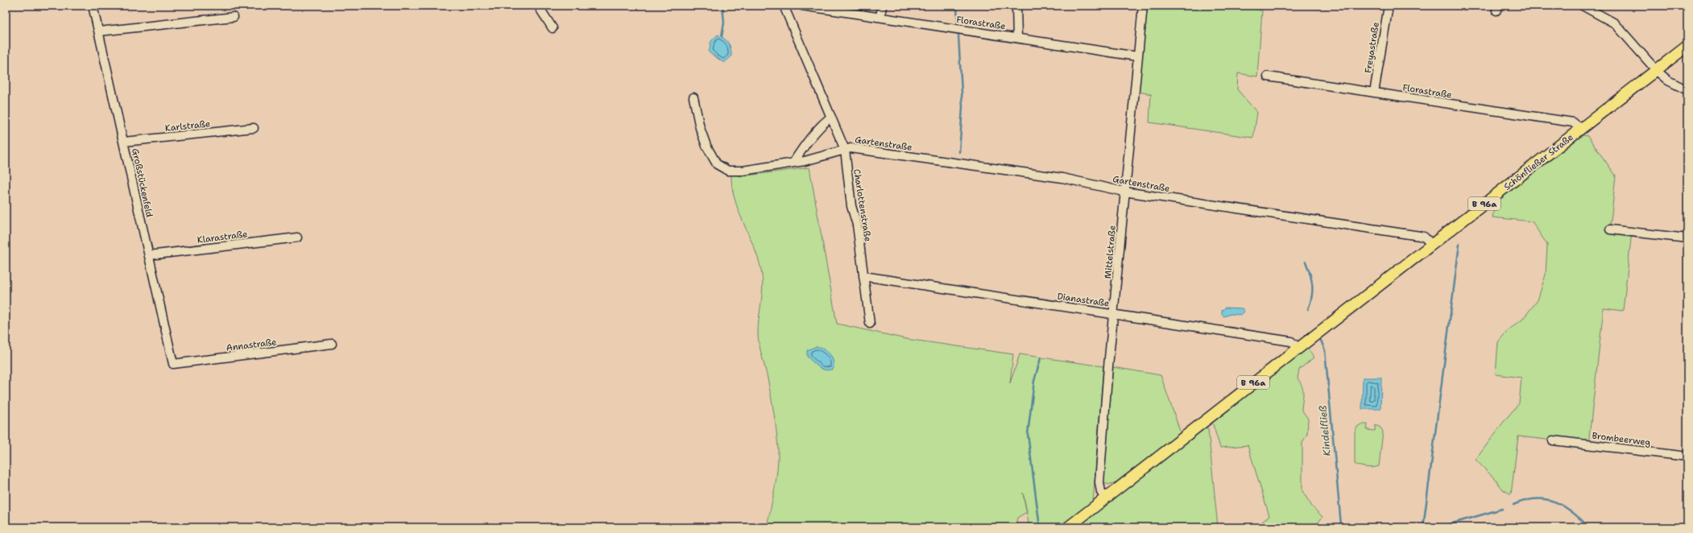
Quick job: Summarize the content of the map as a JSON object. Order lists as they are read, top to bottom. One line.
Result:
{"streets":{"main road":["Schönfließer Straße","B 96a"],"street":["Florastraße","Freyastraße","Karlstraße","Gartenstraße","Großstückenfeld","Charlottenstraße","Klarastraße","Mittelstraße","Dianastraße","Annastraße","Brombeerweg"]},"crossings":[["Florastraße","Freyastraße"],["Florastraße","Schönfließer Straße"],["Florastraße","Mittelstraße"],["Karlstraße","Großstückenfeld"],["Gartenstraße","Schönfließer Straße"],["Gartenstraße","Charlottenstraße"],["Gartenstraße","Mittelstraße"],["Schönfließer Straße","B 96a"],["Schönfließer Straße","Dianastraße"],["Großstückenfeld","Klarastraße"],["Großstückenfeld","Annastraße"],["B 96a","Mittelstraße"],["B 96a","Dianastraße"],["Charlottenstraße","Dianastraße"],["Mittelstraße","Dianastraße"]],"water":["Kindelfließ"]}
